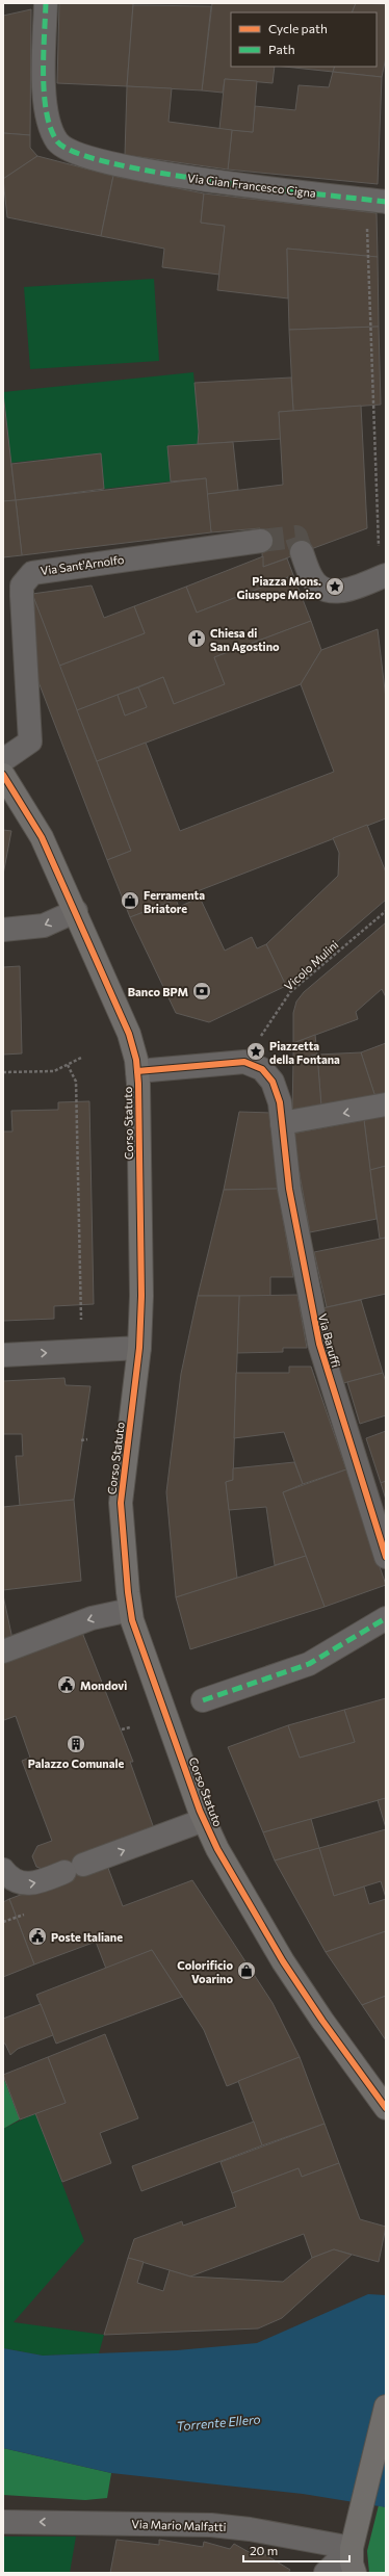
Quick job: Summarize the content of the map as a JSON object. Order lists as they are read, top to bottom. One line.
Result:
{"streets":{"main road":["Corso Statuto"],"street":["Via Gian Francesco Cigna","Via Sant'Arnolfo","Via Baruffi","Via Mario Malfatti"],"path":["Vicolo Mulini"]},"one_way":["Via Mario Malfatti"],"water":["Torrente Ellero"],"places":{"place":["Piazza Mons. Giuseppe Moizo","Piazzetta della Fontana"],"church":["Chiesa di San Agostino"],"shop":["Ferramenta Briatore","Colorificio Voarino"],"bank":["Banco BPM"],"public building":["Mondovì","Poste Italiane"],"building":["Palazzo Comunale"]},"legend":["Cycle path","Path"],"scale_bar":"20 m"}
